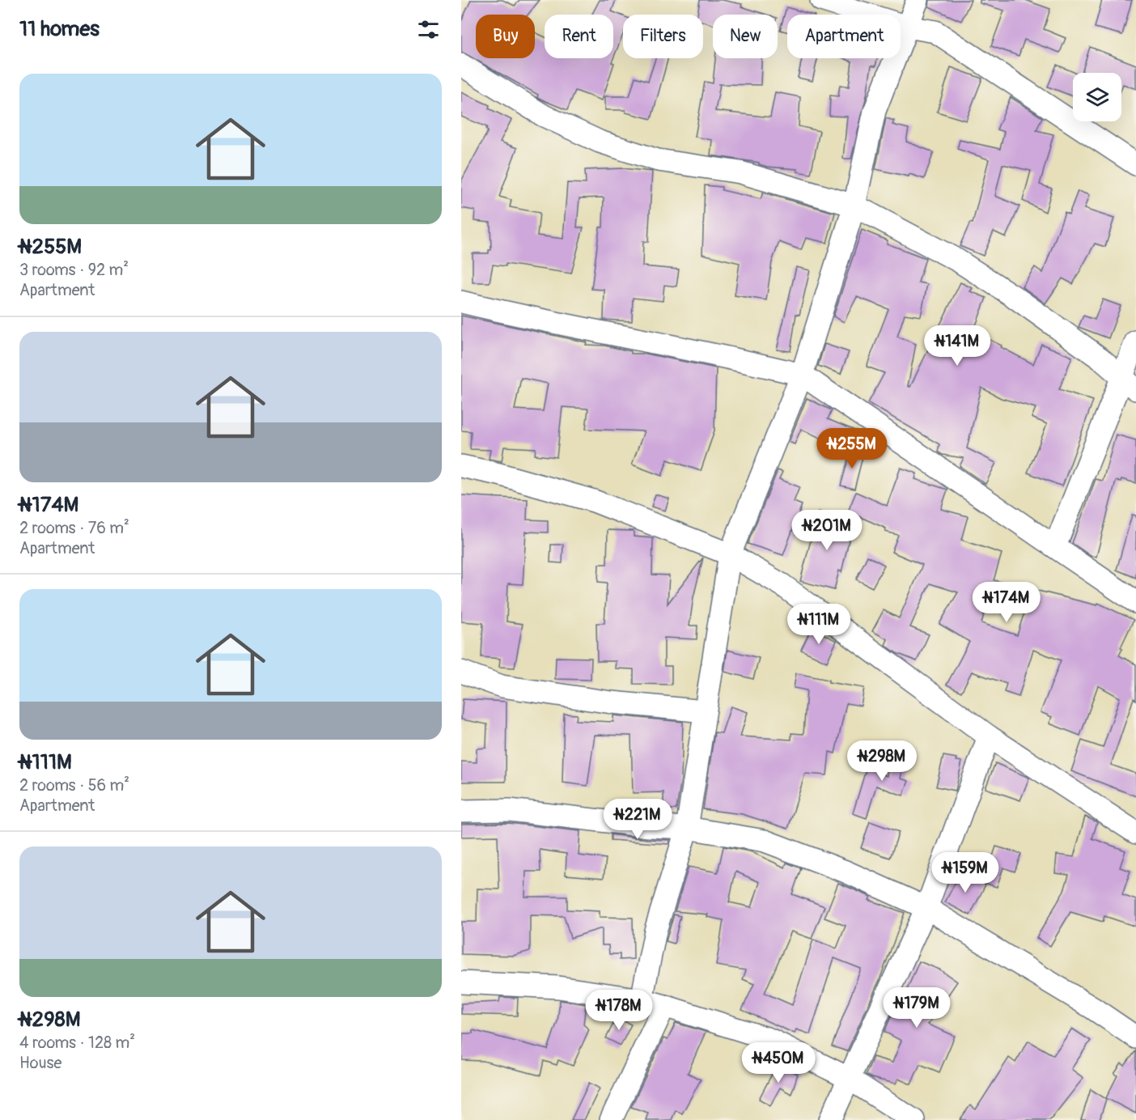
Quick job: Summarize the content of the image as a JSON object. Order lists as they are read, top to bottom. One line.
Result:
{"page":{"heading":"11 homes","chip":["Buy","Rent","Filters","New","Apartment"],"list":[{"name":"₦255M","note":"3 rooms · 92 m² · Apartment"},{"name":"₦174M","note":"2 rooms · 76 m² · Apartment"},{"name":"₦111M","note":"2 rooms · 56 m² · Apartment"},{"name":"₦298M","note":"4 rooms · 128 m² · House"}],"price":["₦141M","₦255M","₦201M","₦174M","₦111M","₦298M","₦221M","₦159M","₦179M","₦178M","₦450M"]}}
